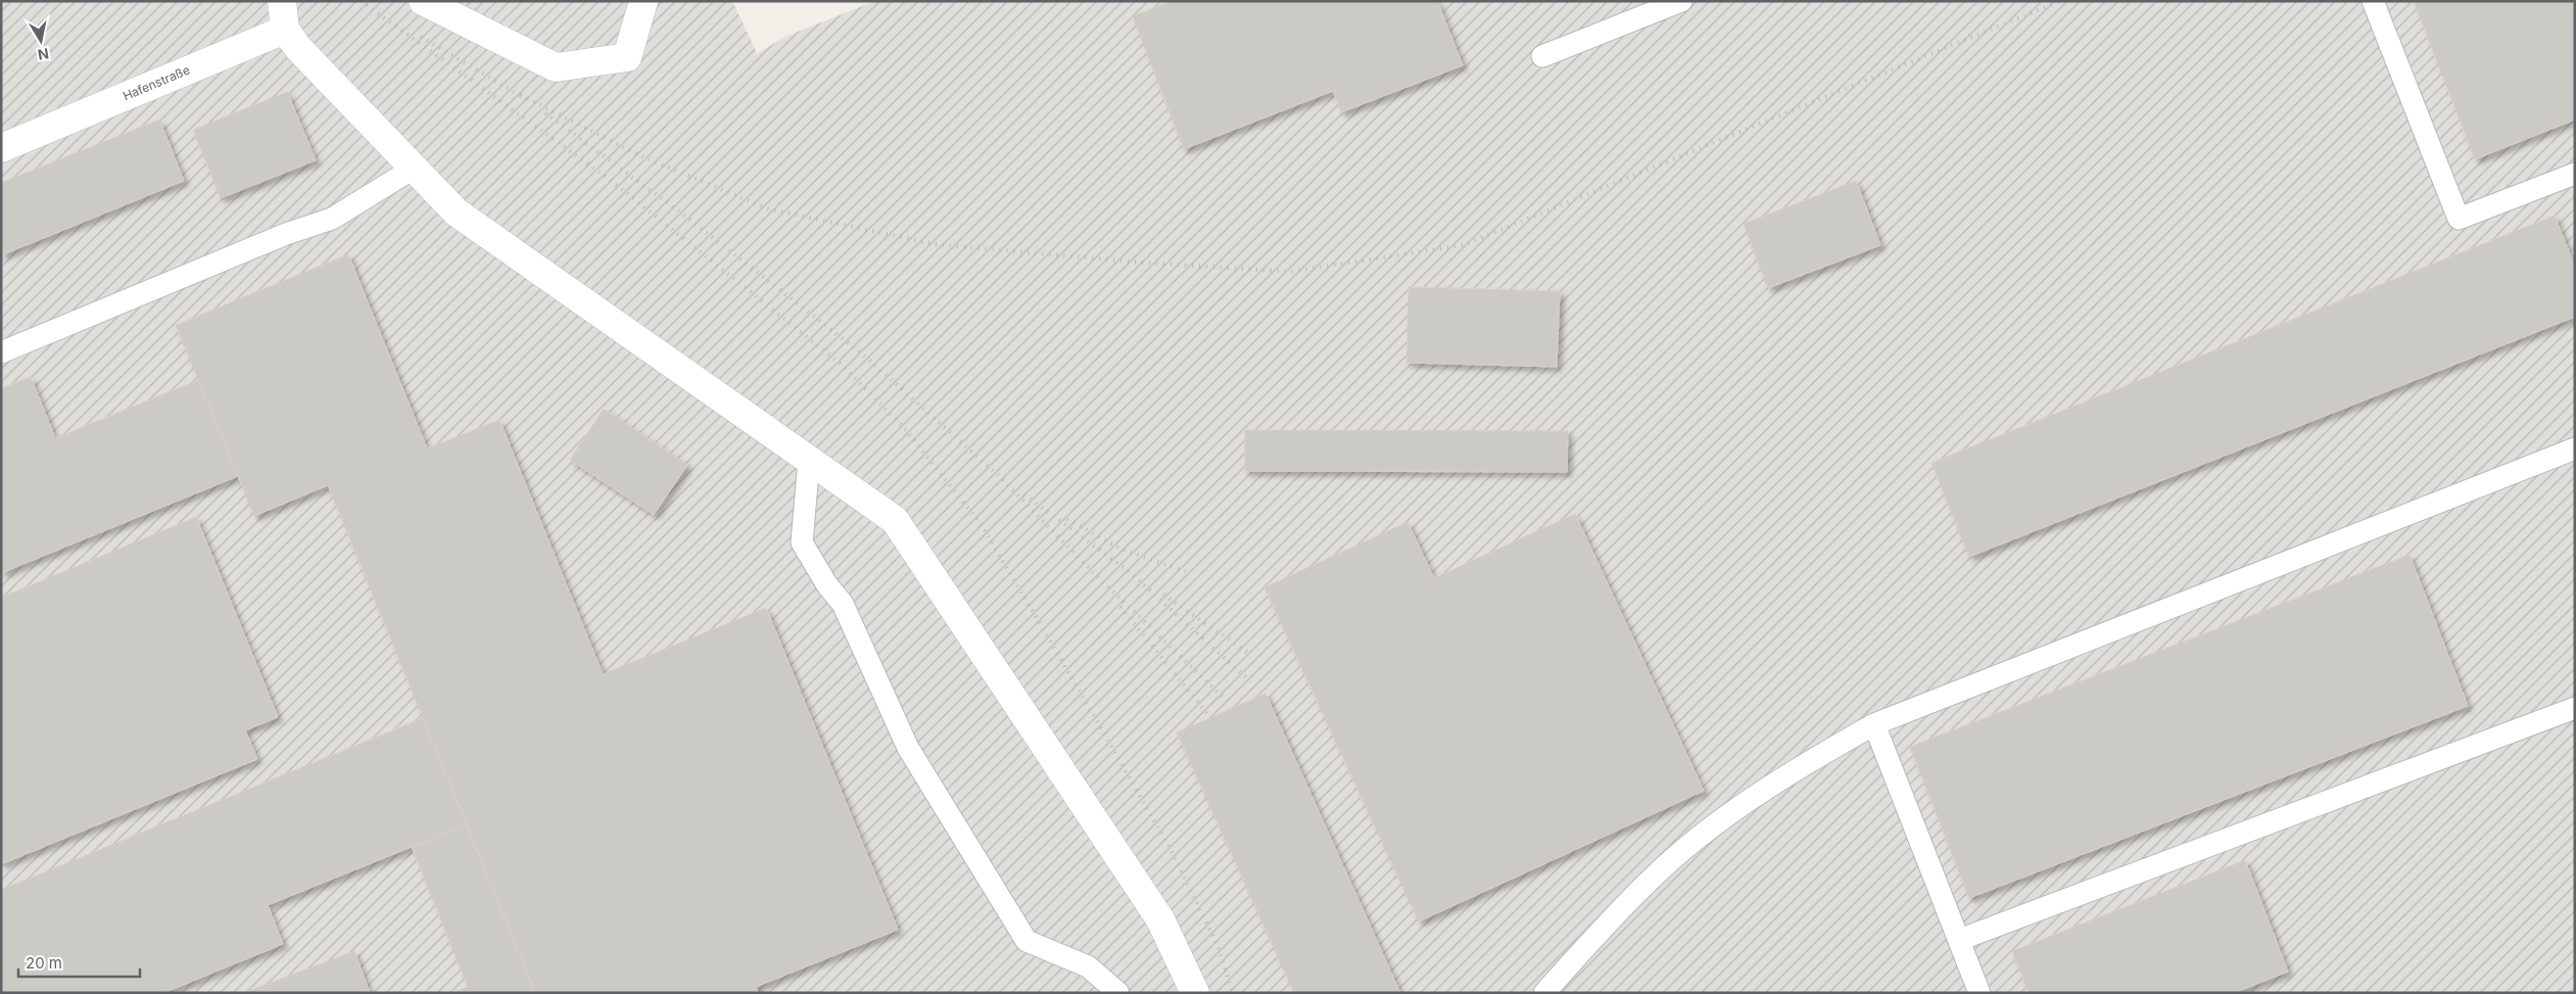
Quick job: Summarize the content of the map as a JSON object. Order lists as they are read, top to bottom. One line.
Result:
{"streets":{"street":["Hafenstraße"]},"scale_bar":"20 m","north":"bottom"}
